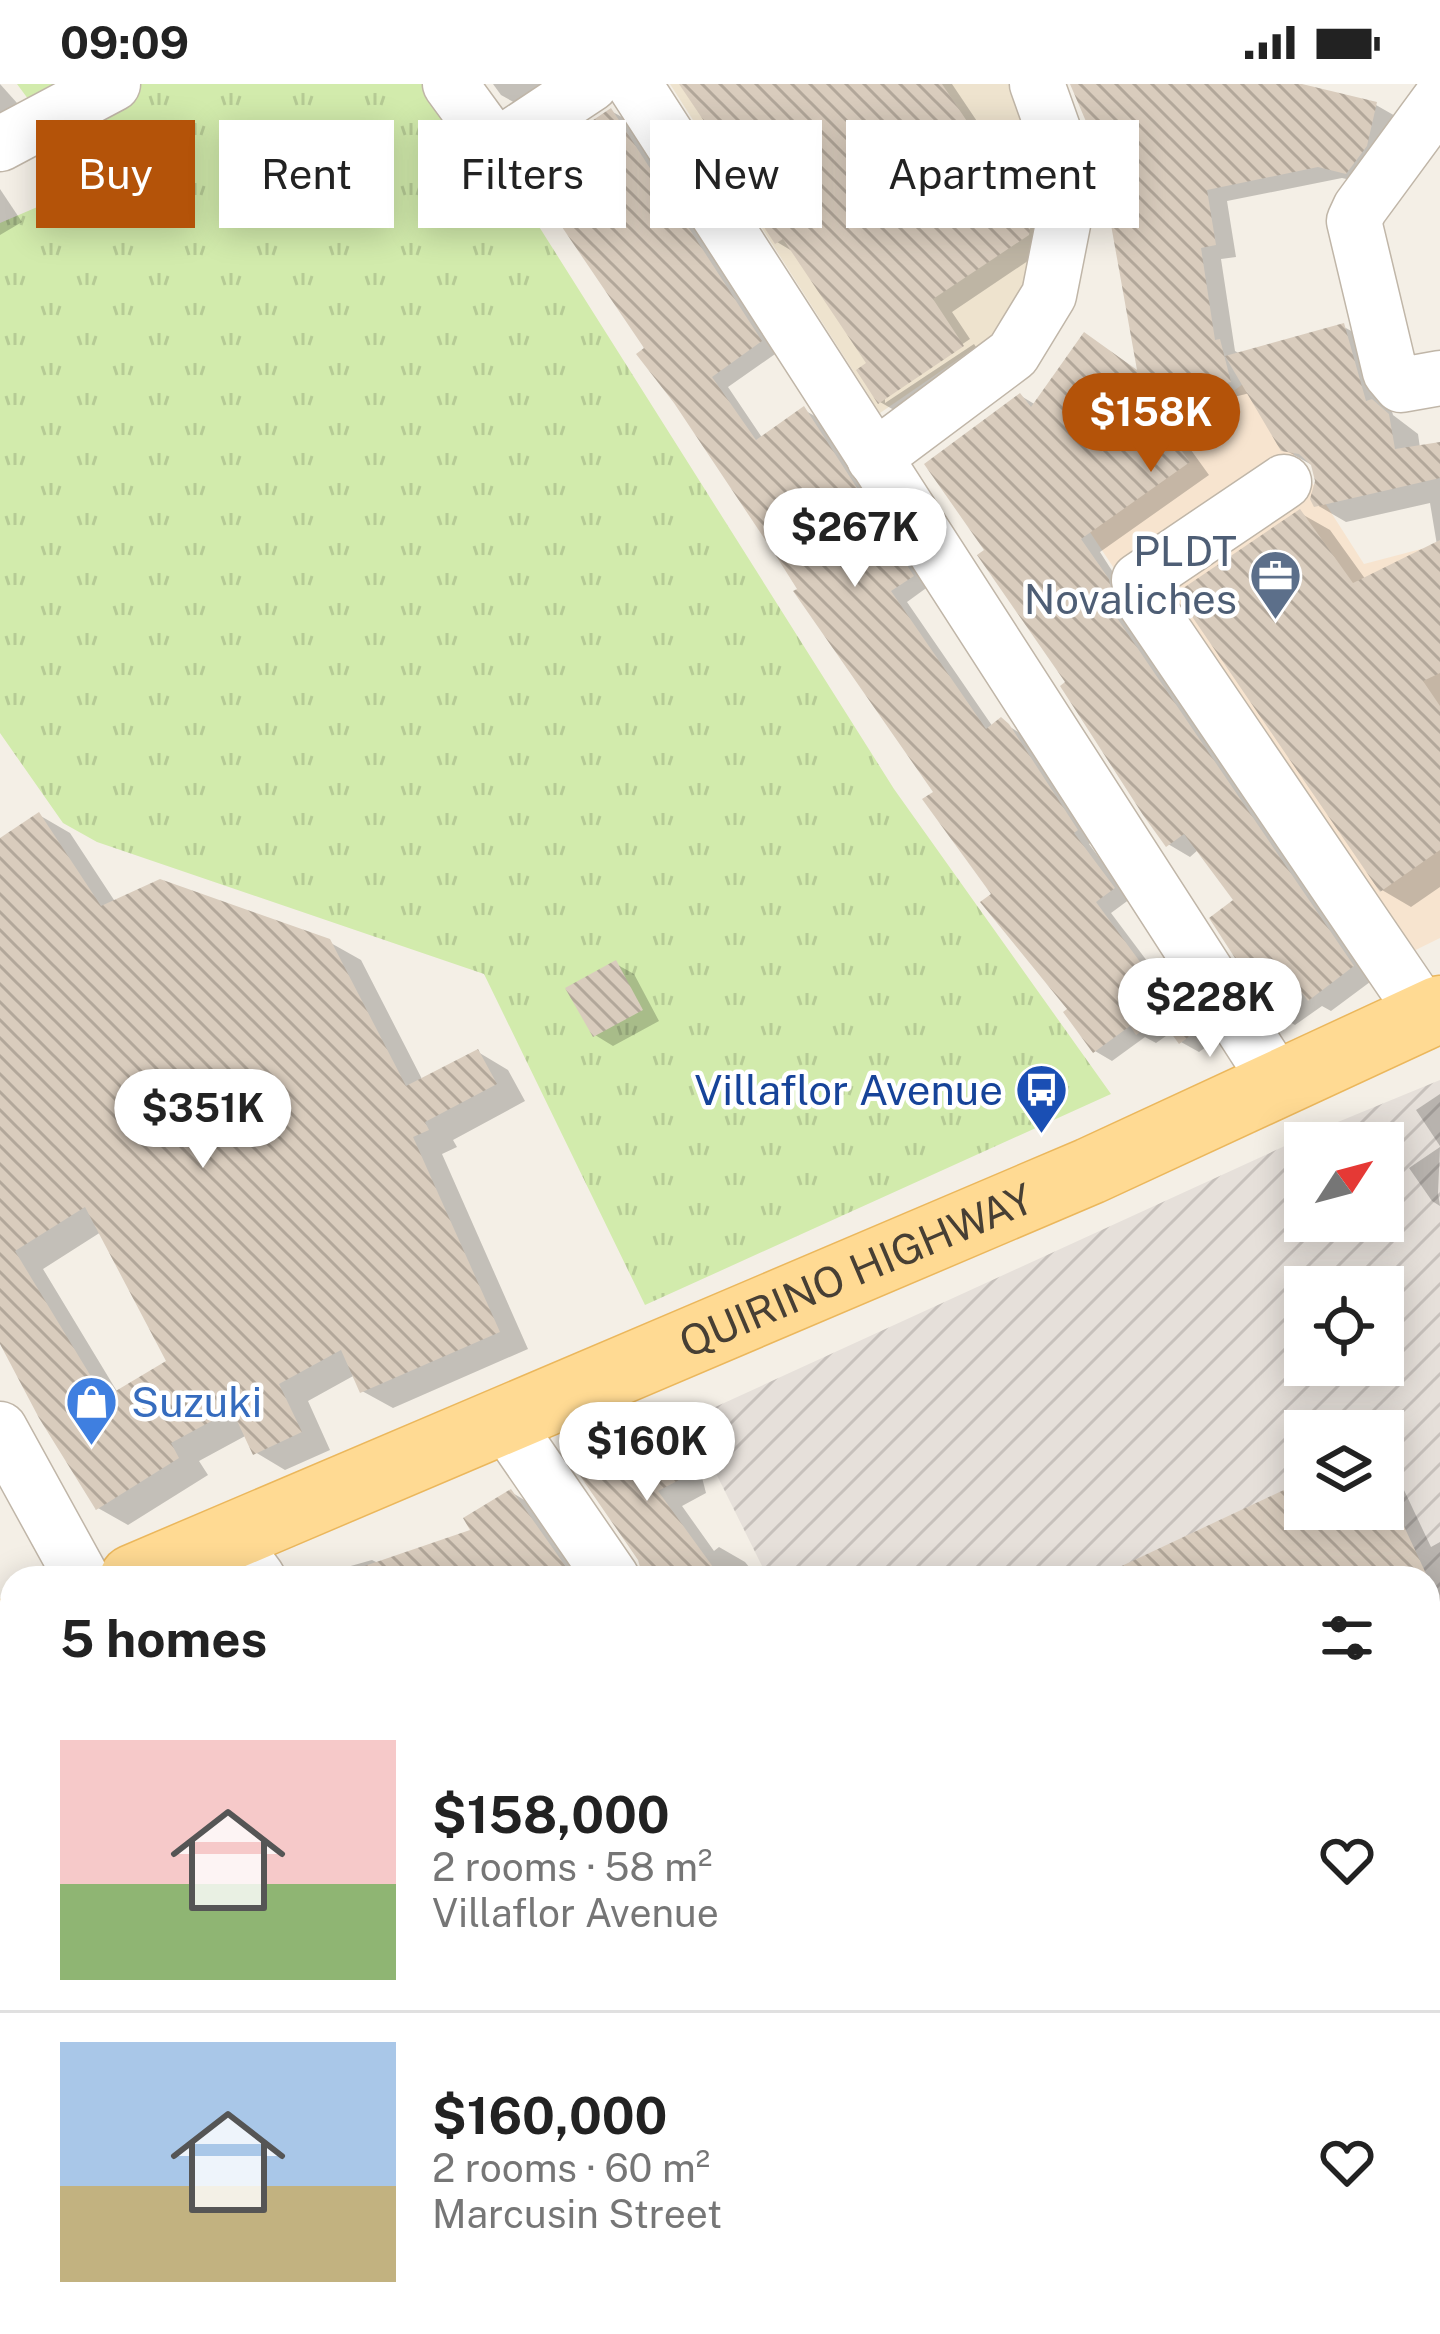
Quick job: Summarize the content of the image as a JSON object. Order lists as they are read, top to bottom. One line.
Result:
{"streets":{"main road":["QUIRINO HIGHWAY"]},"places":{"office":["PLDT Novaliches"],"bus stop":["Villaflor Avenue"],"shop":["Suzuki"]},"north":"top right","page":{"status":"09:09","chip":["Buy","Rent","Filters","New","Apartment"],"price":["$158K","$267K","$228K","$351K","$160K"],"heading":"5 homes","list":[{"name":"$158,000","note":"2 rooms · 58 m² · Villaflor Avenue"},{"name":"$160,000","note":"2 rooms · 60 m² · Marcusin Street"}]}}
